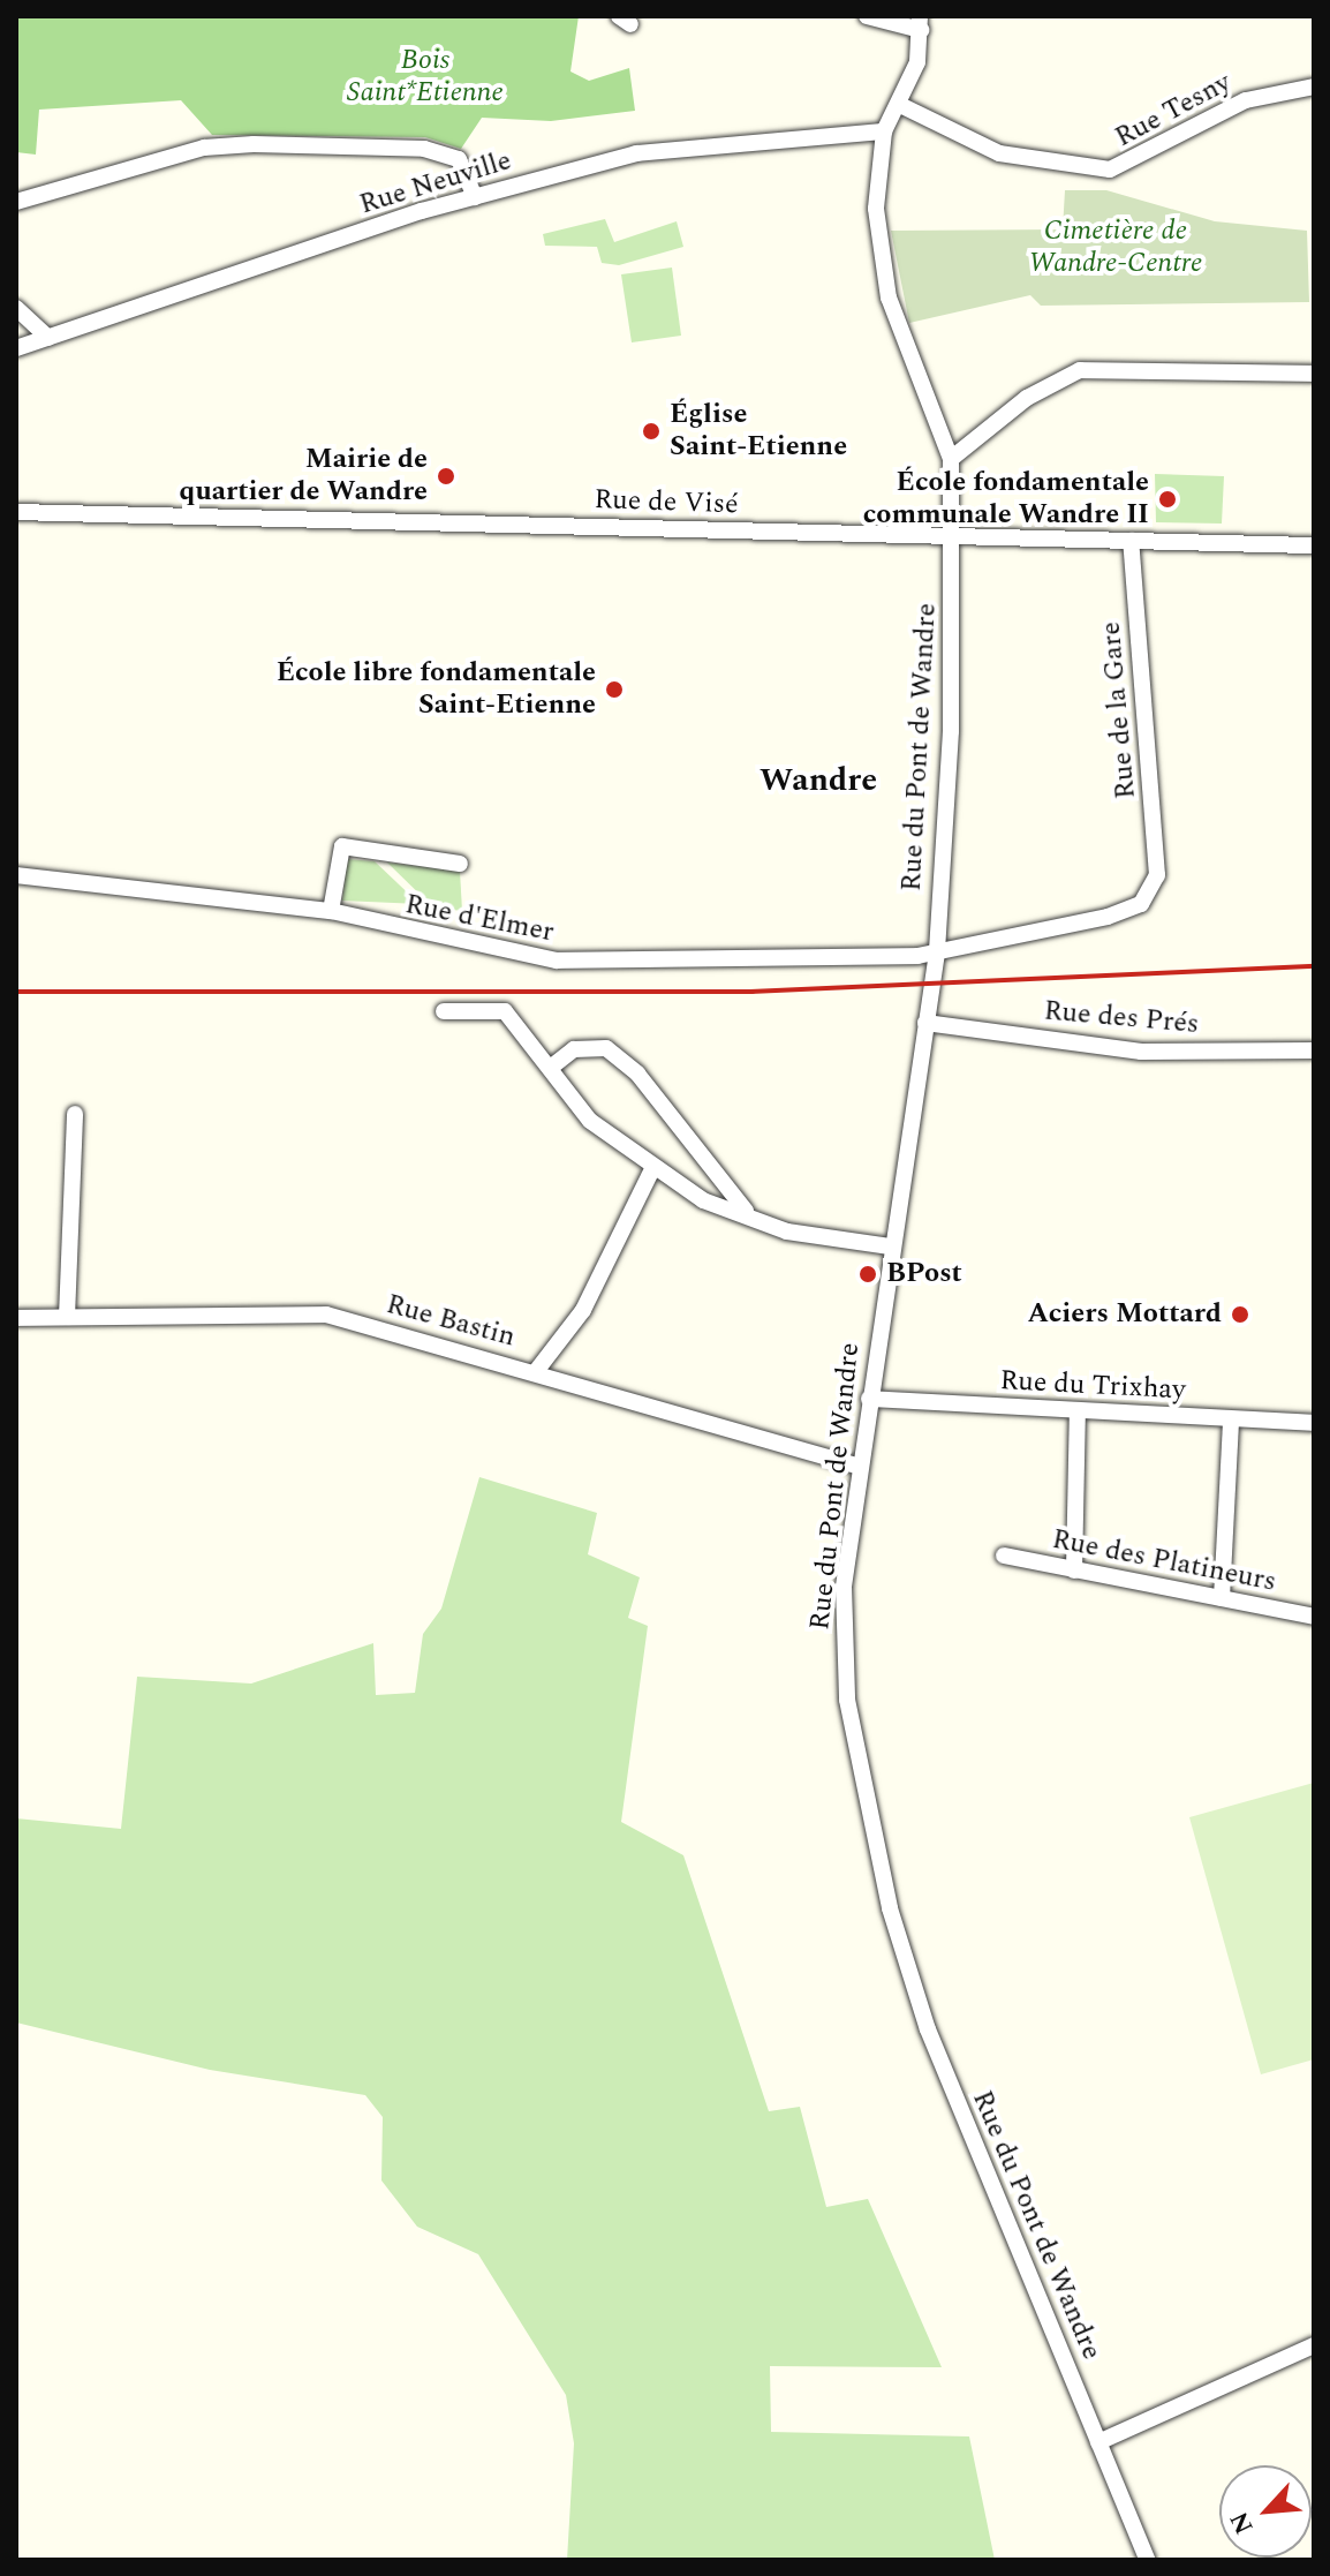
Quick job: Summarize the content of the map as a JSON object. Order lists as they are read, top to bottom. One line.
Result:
{"streets":{"street":["Rue Tesny","Rue Neuville","Rue de Visé","Rue de la Gare","Rue du Pont de Wandre","Rue d'Elmer","Rue des Prés","Rue Bastin","Rue du Trixhay","Rue des Platineurs"]},"crossings":[["Rue Neuville","Rue du Pont de Wandre"],["Rue de Visé","Rue de la Gare"],["Rue de Visé","Rue du Pont de Wandre"],["Rue de la Gare","Rue d'Elmer"],["Rue du Pont de Wandre","Rue d'Elmer"],["Rue du Pont de Wandre","Rue des Prés"],["Rue du Pont de Wandre","Rue Bastin"],["Rue du Pont de Wandre","Rue du Trixhay"]],"districts":["Wandre"],"parks":["Bois Saint*Etienne","Cimetière de Wandre-Centre"],"places":["Église Saint-Etienne","Mairie de quartier de Wandre","École fondamentale communale Wandre II","École libre fondamentale Saint-Etienne","BPost","Aciers Mottard"],"north":"bottom left"}
